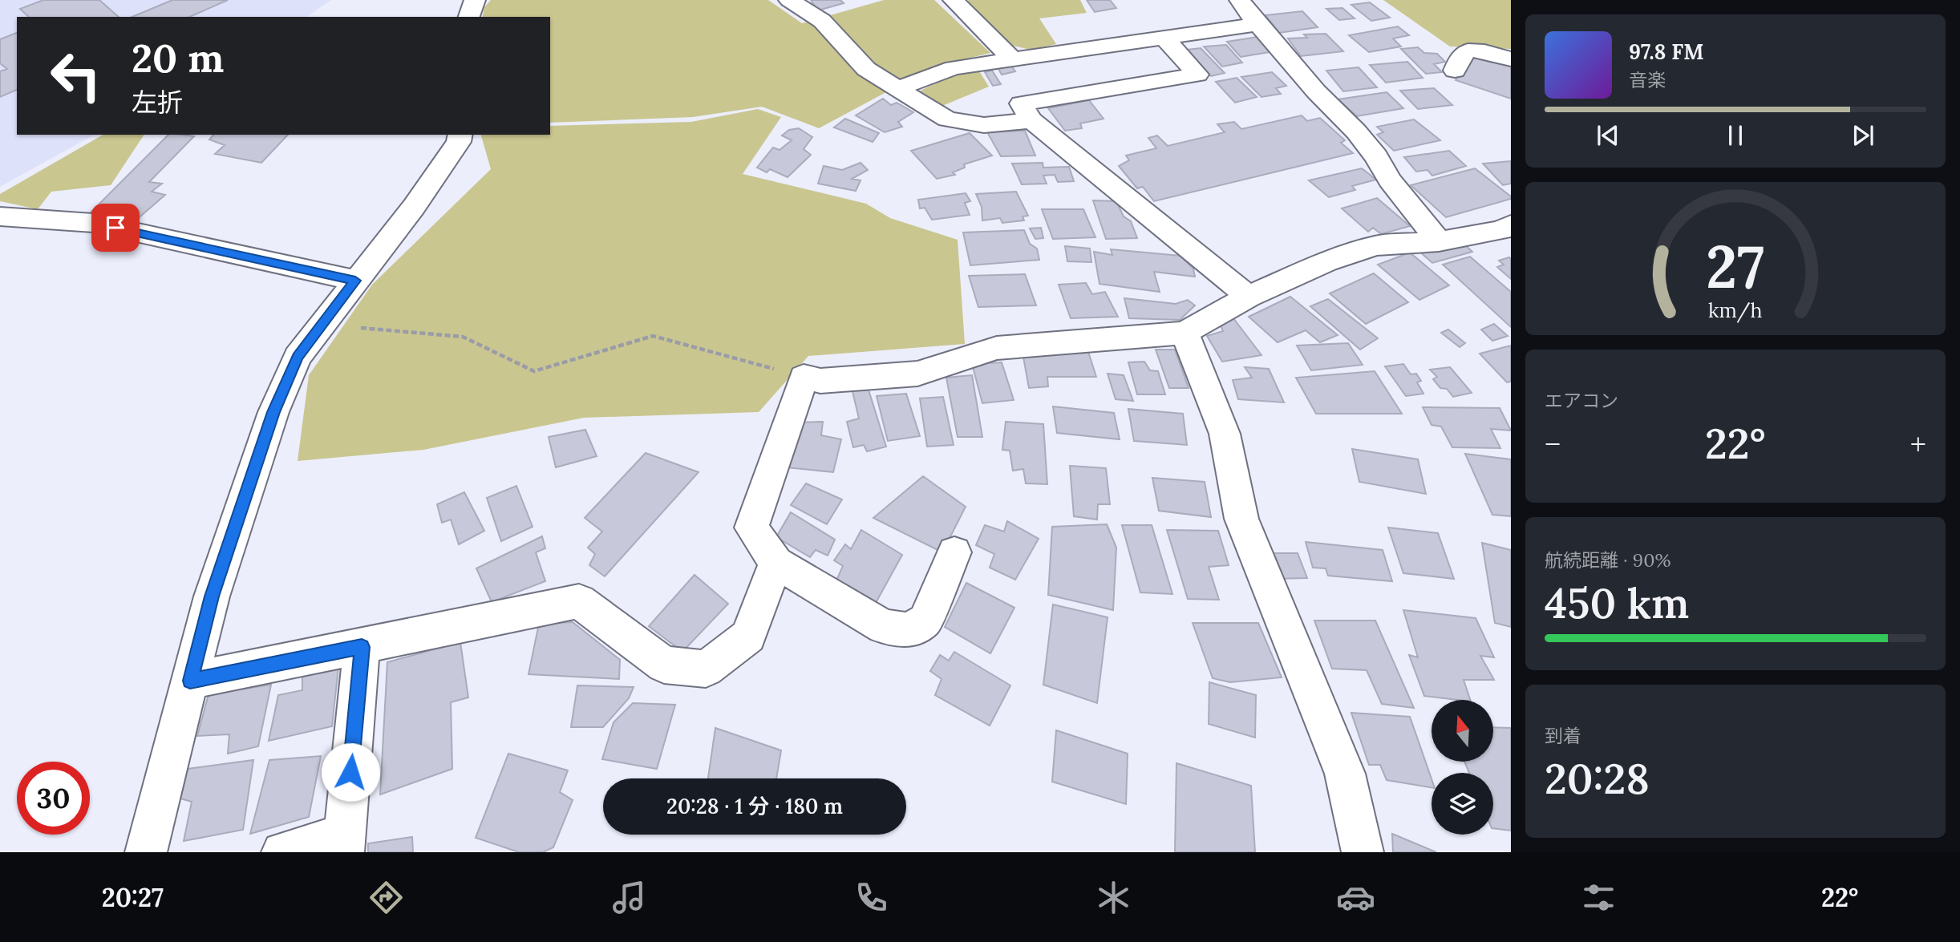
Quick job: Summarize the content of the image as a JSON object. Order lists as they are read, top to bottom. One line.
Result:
{"north":"top","page":{"turn":["20 m","左折"],"song":["97.8 FM","音楽"],"tile":["エアコン",["航続距離 · 90%","450 km"],["到着","20:28"]],"heat":["−","22°","+"],"limit":"30","trip":"20:28 · 1 分 · 180 m","tabs":["20:27","22°"],"gauge":["27","km/h"]}}
